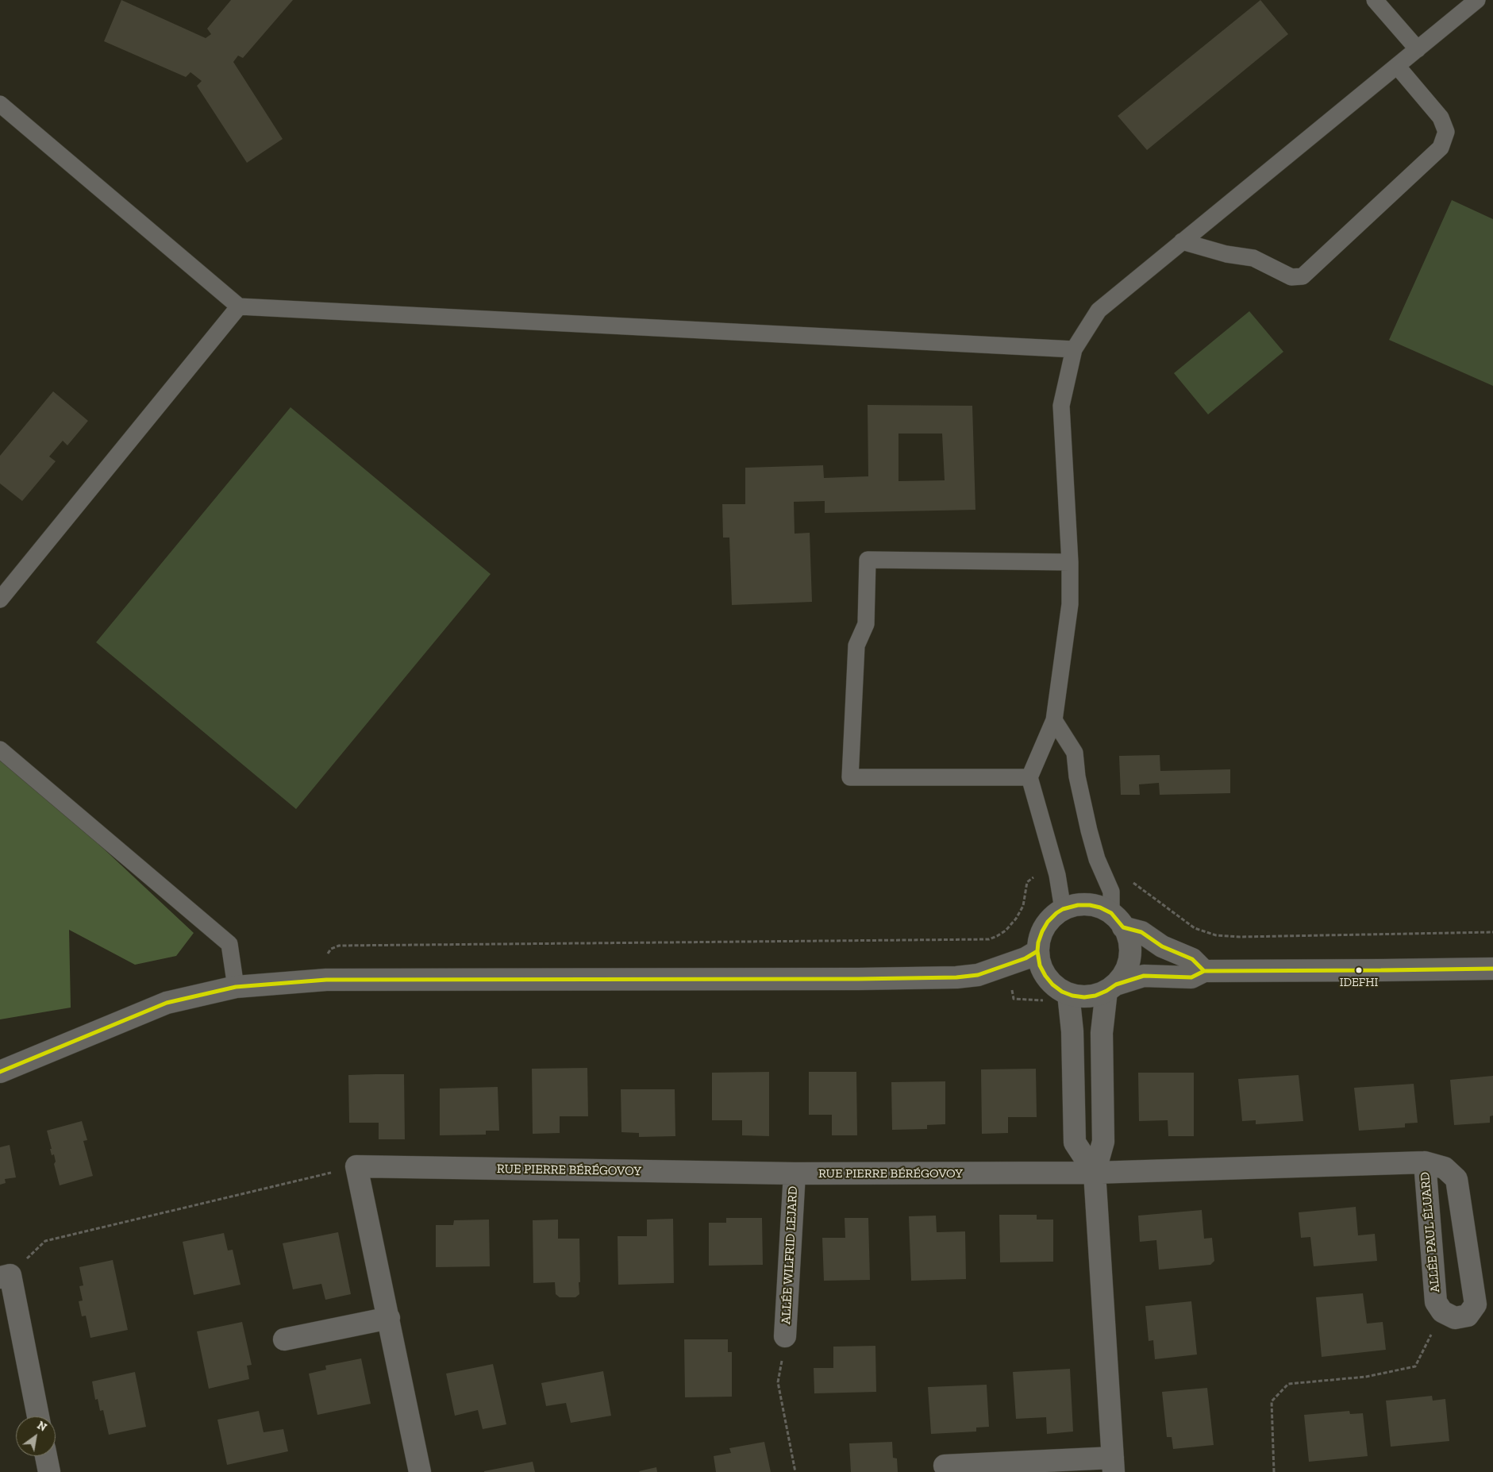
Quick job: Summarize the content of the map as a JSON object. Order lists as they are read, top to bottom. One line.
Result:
{"streets":{"street":["RUE PIERRE BÉRÉGOVOY","ALLÉE PAUL ÉLUARD","ALLÉE WILFRID LEJARD"]},"crossings":[["RUE PIERRE BÉRÉGOVOY","ALLÉE PAUL ÉLUARD"],["RUE PIERRE BÉRÉGOVOY","ALLÉE WILFRID LEJARD"]],"places":["IDEFHI"],"north":"top right"}
